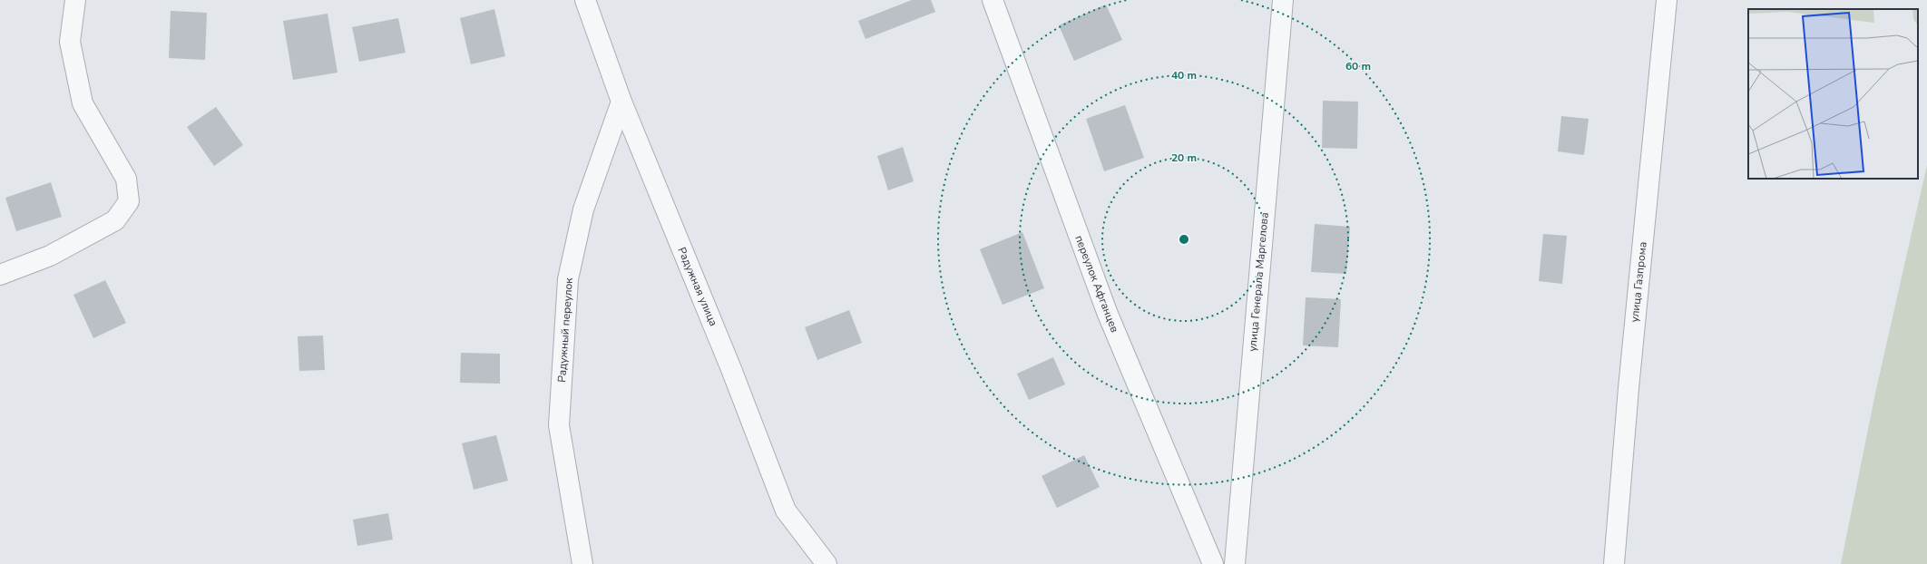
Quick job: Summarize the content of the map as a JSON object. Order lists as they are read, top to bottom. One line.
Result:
{"streets":{"street":["улица Генерала Маргелова","улица Газпрома","переулок Афганцев","Радужная улица","Радужный переулок"]},"crossings":[["Радужная улица","Радужный переулок"]],"rings":["60 m","40 m","20 m"]}
